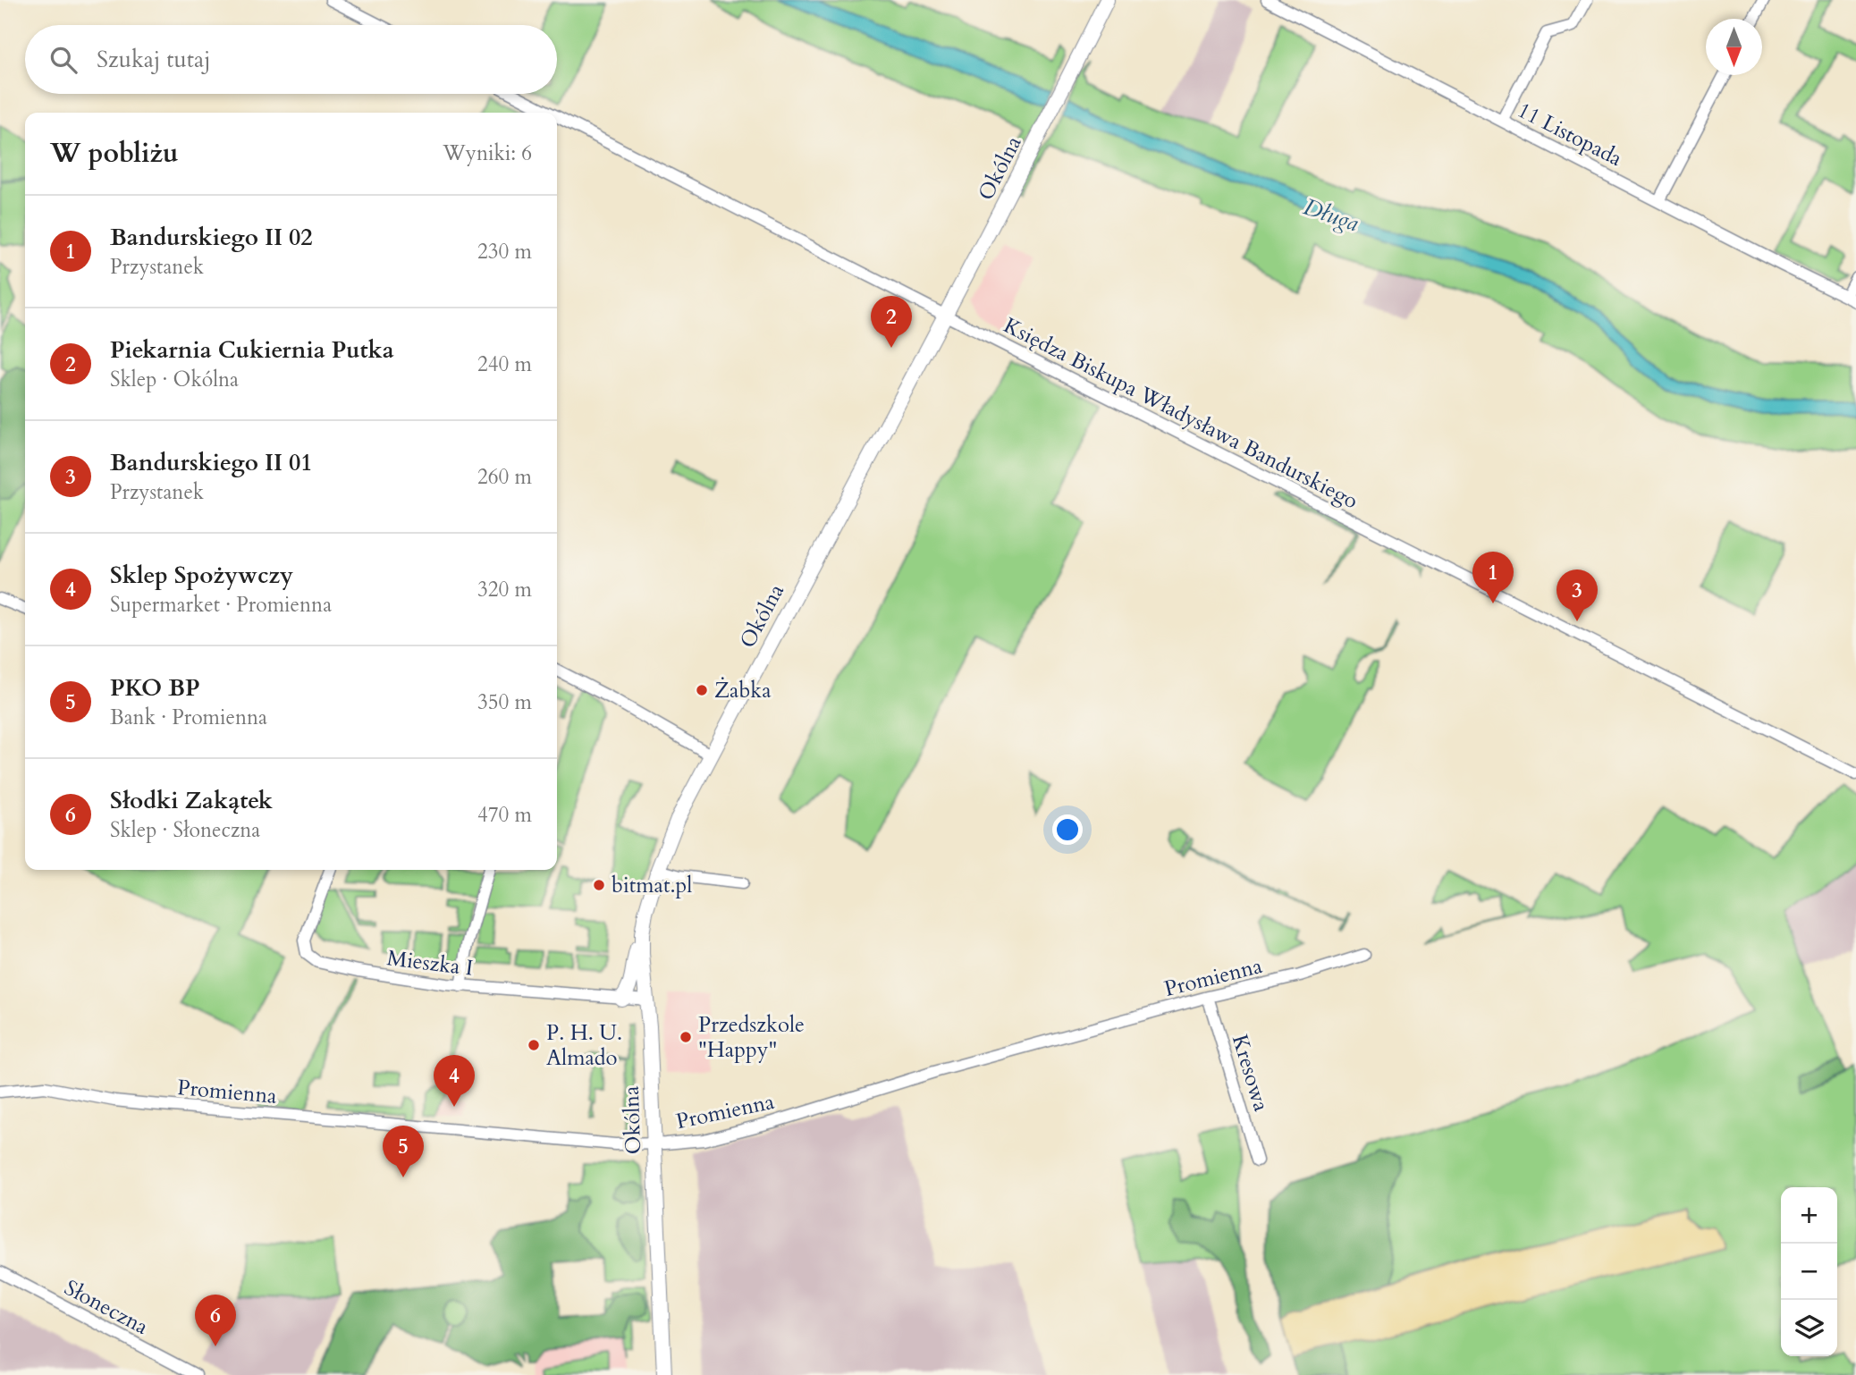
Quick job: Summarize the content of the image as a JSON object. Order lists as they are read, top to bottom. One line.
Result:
{"streets":{"street":["11 Listopada","Okólna","Księdza Biskupa Władysława Bandurskiego","Mieszka I","Promienna","Kresowa","Słoneczna"]},"crossings":[["Okólna","Księdza Biskupa Władysława Bandurskiego"],["Okólna","Mieszka I"],["Okólna","Promienna"],["Promienna","Kresowa"]],"water":["Długa"],"places":["Żabka","bitmat.pl","Przedszkole \"Happy\"","P. H. U. Almado"],"north":"bottom","page":{"search":"Szukaj tutaj","heading":["W pobliżu","Wyniki: 6"],"list":[{"mark":"1","name":"Bandurskiego II 02","note":"Przystanek","value":"230 m"},{"mark":"2","name":"Piekarnia Cukiernia Putka","note":"Sklep · Okólna","value":"240 m"},{"mark":"3","name":"Bandurskiego II 01","note":"Przystanek","value":"260 m"},{"mark":"4","name":"Sklep Spożywczy","note":"Supermarket · Promienna","value":"320 m"},{"mark":"5","name":"PKO BP","note":"Bank · Promienna","value":"350 m"},{"mark":"6","name":"Słodki Zakątek","note":"Sklep · Słoneczna","value":"470 m"}],"pins":["2","1","3","4","5","6"],"map_buttons":["+","−"]}}
